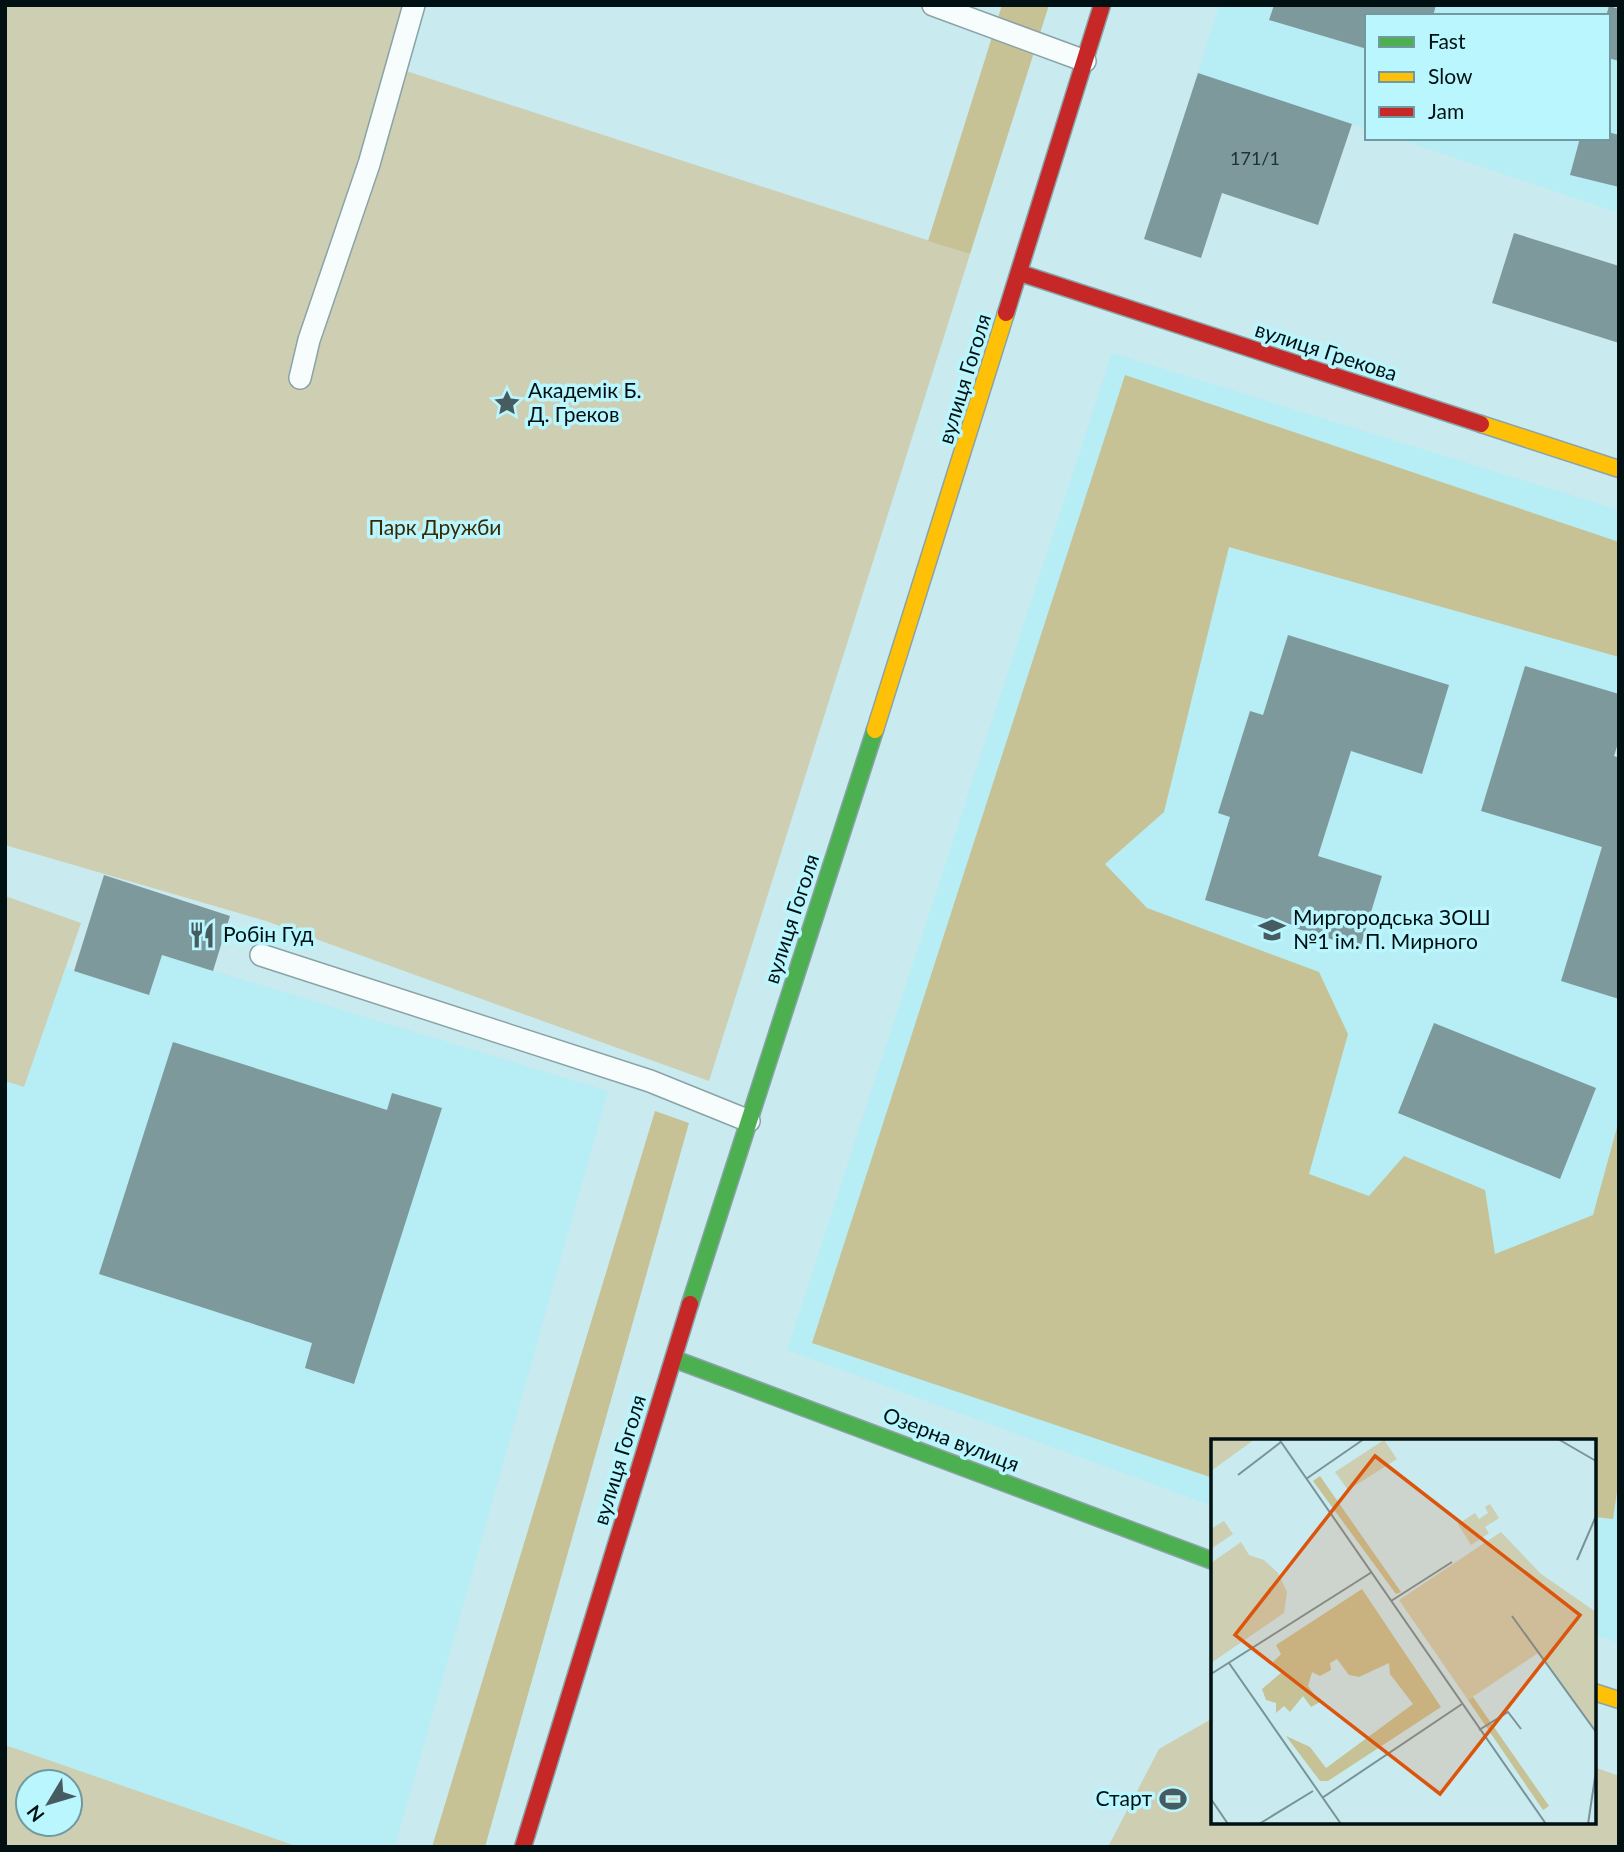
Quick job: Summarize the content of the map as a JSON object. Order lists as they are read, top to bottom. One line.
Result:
{"streets":{"street":["вулиця Грекова","вулиця Гоголя","Озерна вулиця"]},"crossings":[["вулиця Грекова","вулиця Гоголя"],["вулиця Гоголя","Озерна вулиця"]],"parks":["Парк Дружби"],"places":{"place":["Академік Б. Д. Греков"],"school or university":["Миргородська ЗОШ №1 ім. П. Мирного"],"restaurant":["Робін Гуд"],"sports":["Старт"]},"house_numbers":["171/1"],"legend":["Fast","Slow","Jam"],"north":"bottom left"}
